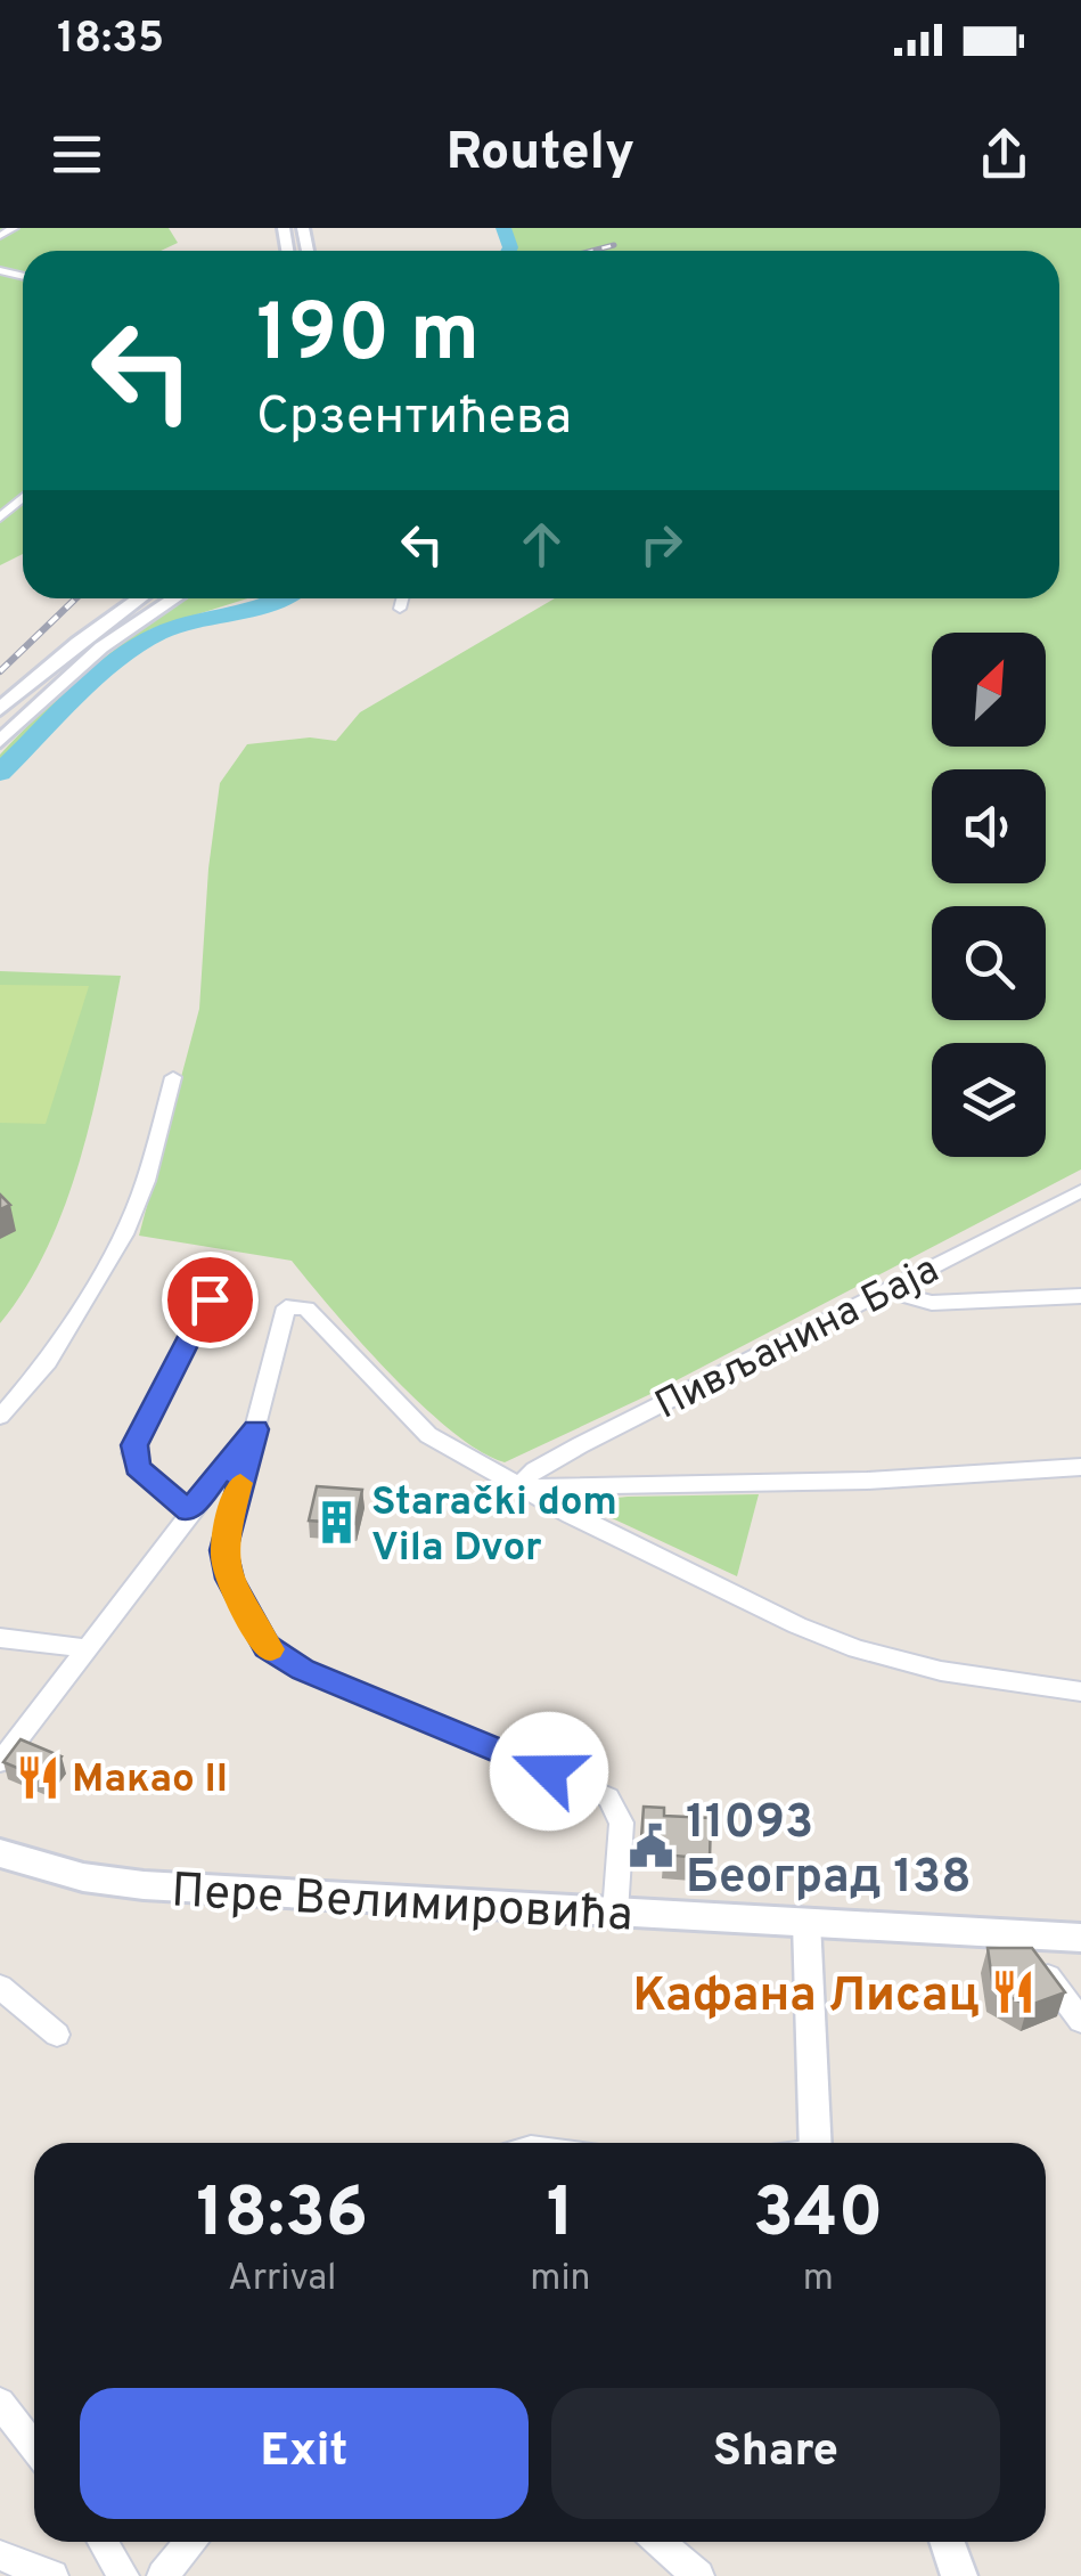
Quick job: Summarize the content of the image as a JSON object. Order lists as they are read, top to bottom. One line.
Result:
{"streets":{"main road":["Пере Велимировића"],"street":["Пивљанина Баја"]},"places":{"building":["Starački dom Vila Dvor"],"restaurant":["Макао II","Кафана Лисац"],"public building":["11093 Београд 138"]},"north":"top right","page":{"status":"18:35","header":"Routely","turn":["190 m","Срзентићева"],"eta":["18:36","Arrival","1","min","340","m"],"buttons":["Exit","Share"]}}
